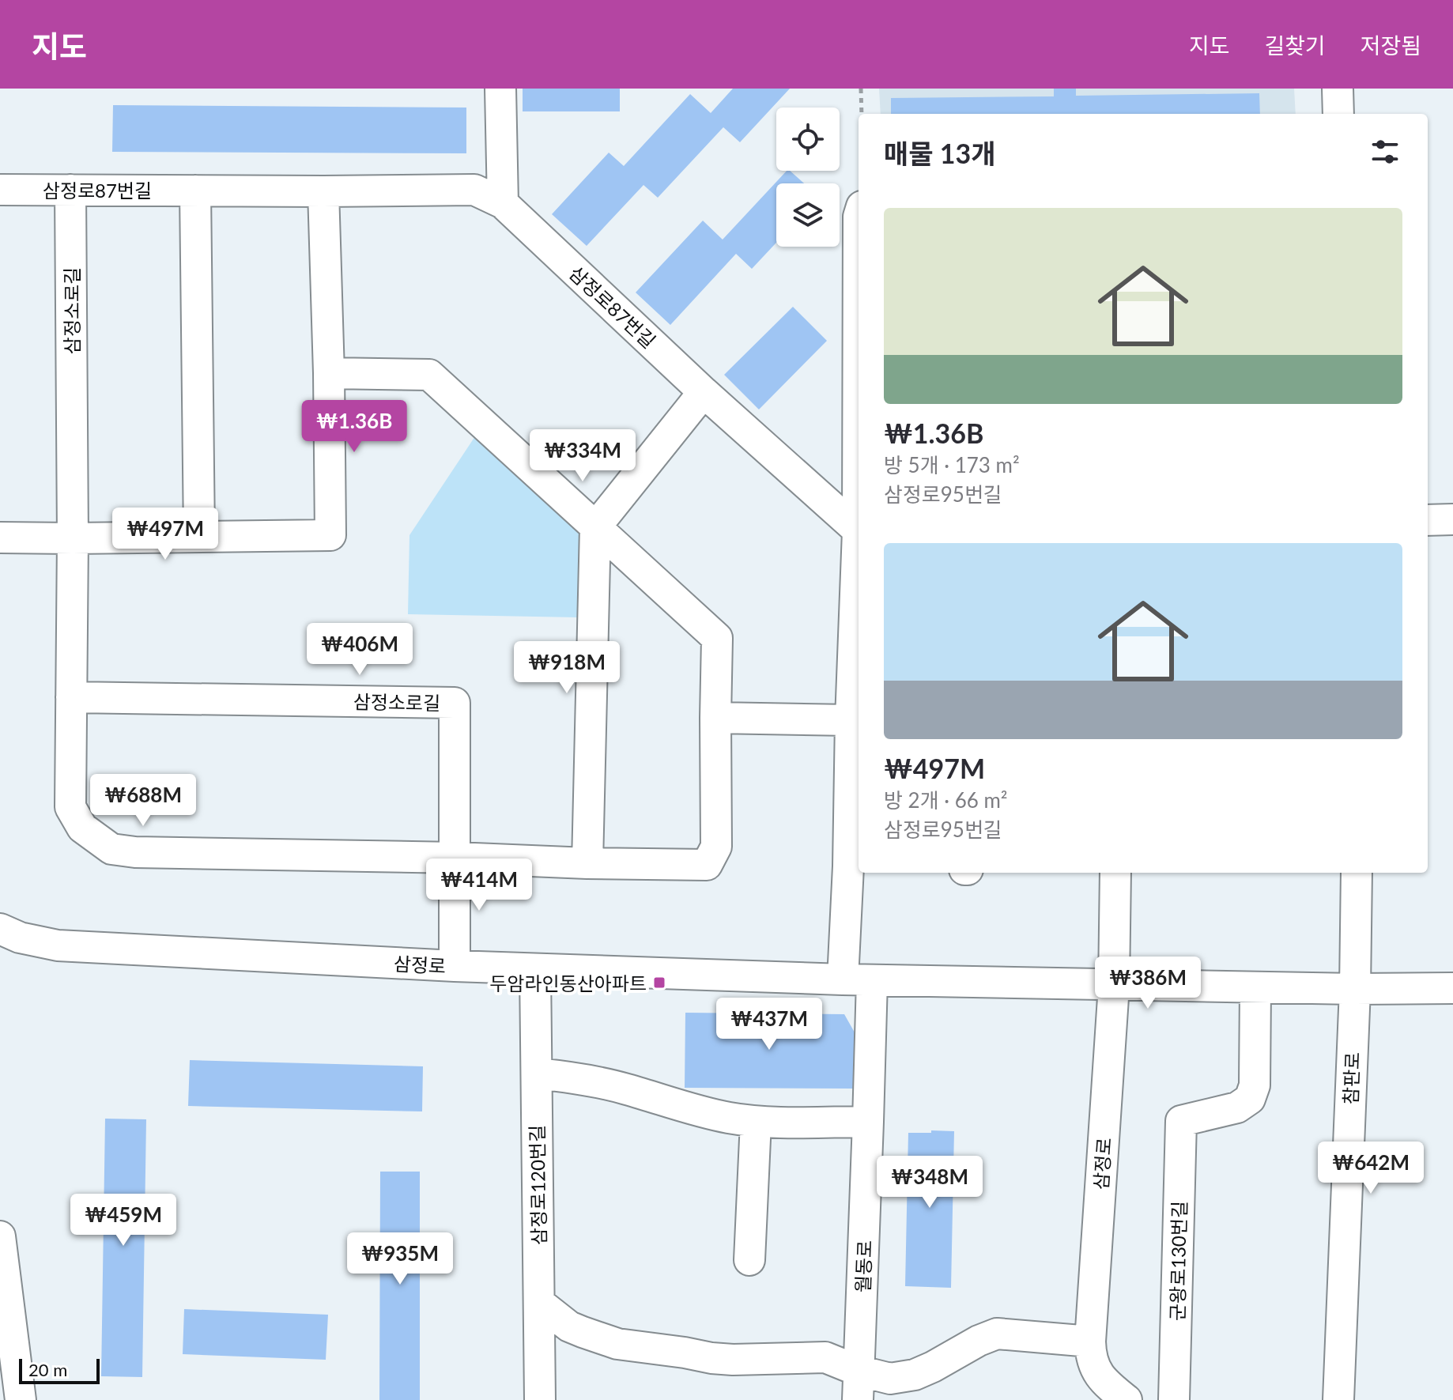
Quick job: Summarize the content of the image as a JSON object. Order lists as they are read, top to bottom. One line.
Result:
{"streets":{"street":["삼정로87번길","삼정소로길","삼정로","참판로","삼정로120번길","군왕로130번길","월동로"]},"crossings":[["삼정로87번길","삼정소로길"],["삼정로","참판로"],["삼정로","삼정로120번길"],["삼정로","군왕로130번길"],["삼정로","월동로"]],"places":{"transit":["두암라인동산아파트"]},"scale_bar":"20 m","page":{"header":"지도","nav":["지도","길찾기","저장됨"],"heading":"매물 13개","list":[{"name":"₩1.36B","note":"방 5개 · 173 m² · 삼정로95번길"},{"name":"₩497M","note":"방 2개 · 66 m² · 삼정로95번길"}],"price":["₩1.36B","₩334M","₩497M","₩406M","₩918M","₩688M","₩414M","₩386M","₩437M","₩642M","₩348M","₩459M","₩935M"],"scale":"20 m"}}
